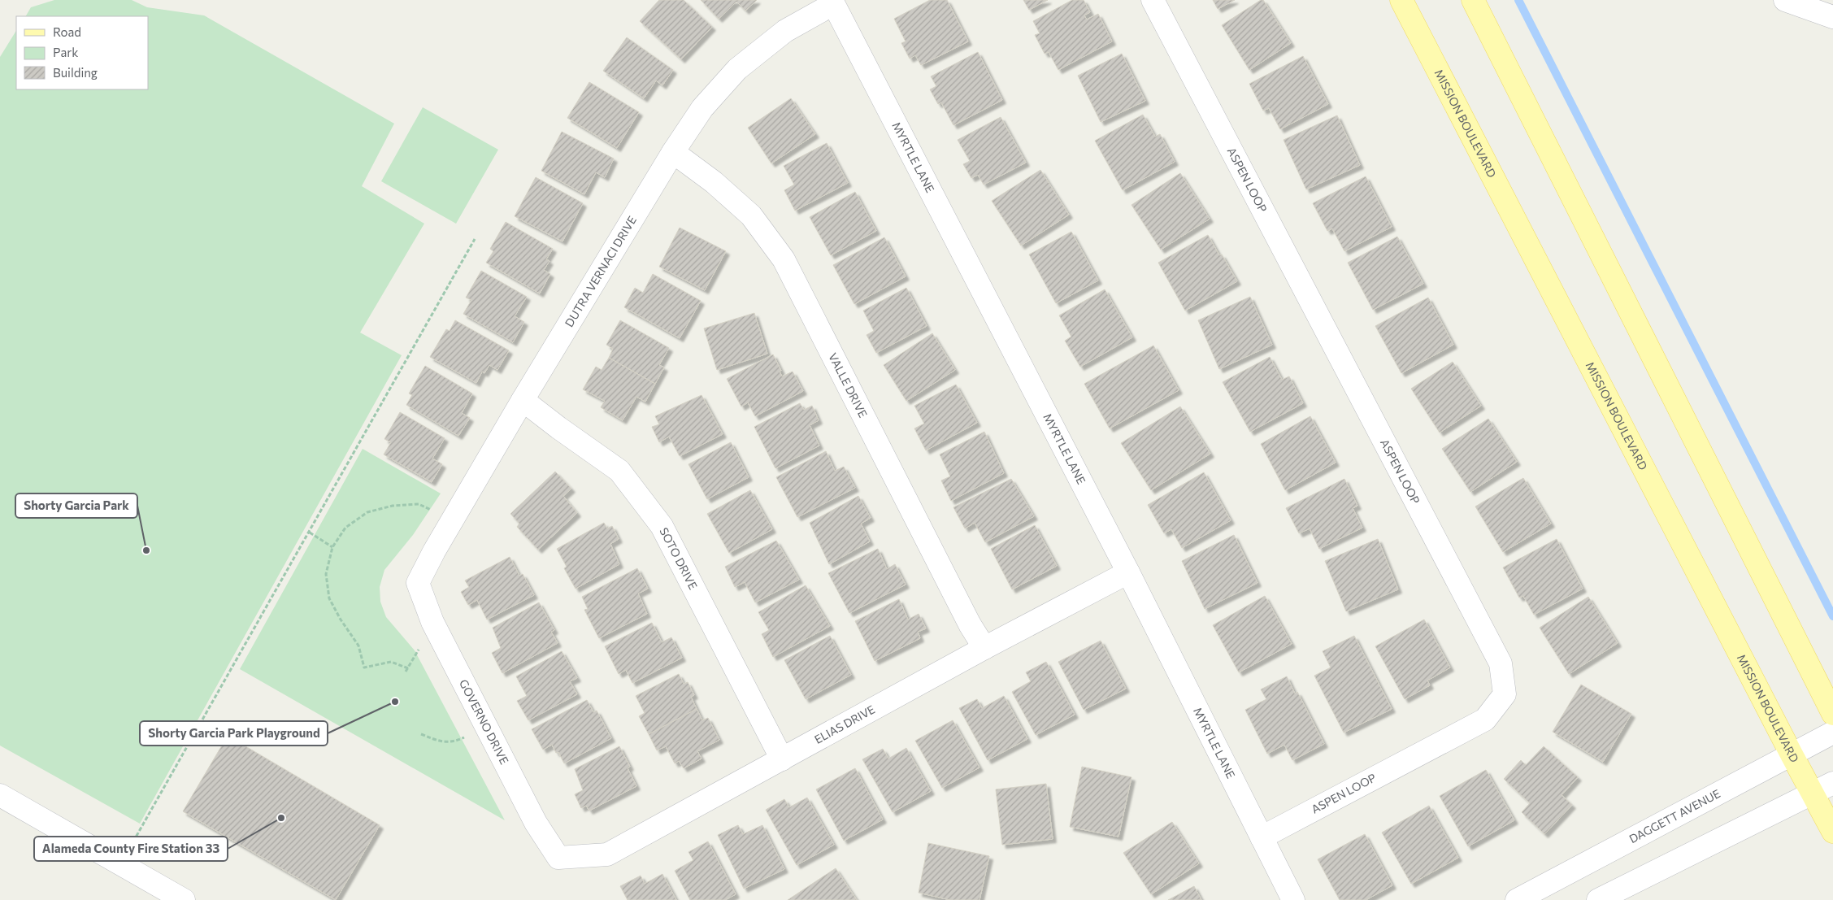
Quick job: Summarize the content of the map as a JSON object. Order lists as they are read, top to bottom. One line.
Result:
{"streets":{"main road":["MISSION BOULEVARD"],"street":["MYRTLE LANE","ASPEN LOOP","DUTRA VERNACI DRIVE","VALLE DRIVE","SOTO DRIVE","GOVERNO DRIVE","ELIAS DRIVE","DAGGETT AVENUE"]},"crossings":[["MISSION BOULEVARD","DAGGETT AVENUE"],["MYRTLE LANE","ASPEN LOOP"],["MYRTLE LANE","DUTRA VERNACI DRIVE"],["MYRTLE LANE","ELIAS DRIVE"],["DUTRA VERNACI DRIVE","VALLE DRIVE"],["DUTRA VERNACI DRIVE","SOTO DRIVE"],["DUTRA VERNACI DRIVE","GOVERNO DRIVE"],["VALLE DRIVE","ELIAS DRIVE"],["SOTO DRIVE","ELIAS DRIVE"],["GOVERNO DRIVE","ELIAS DRIVE"]],"places":["Shorty Garcia Park","Shorty Garcia Park Playground","Alameda County Fire Station 33"],"legend":["Road","Park","Building"]}
